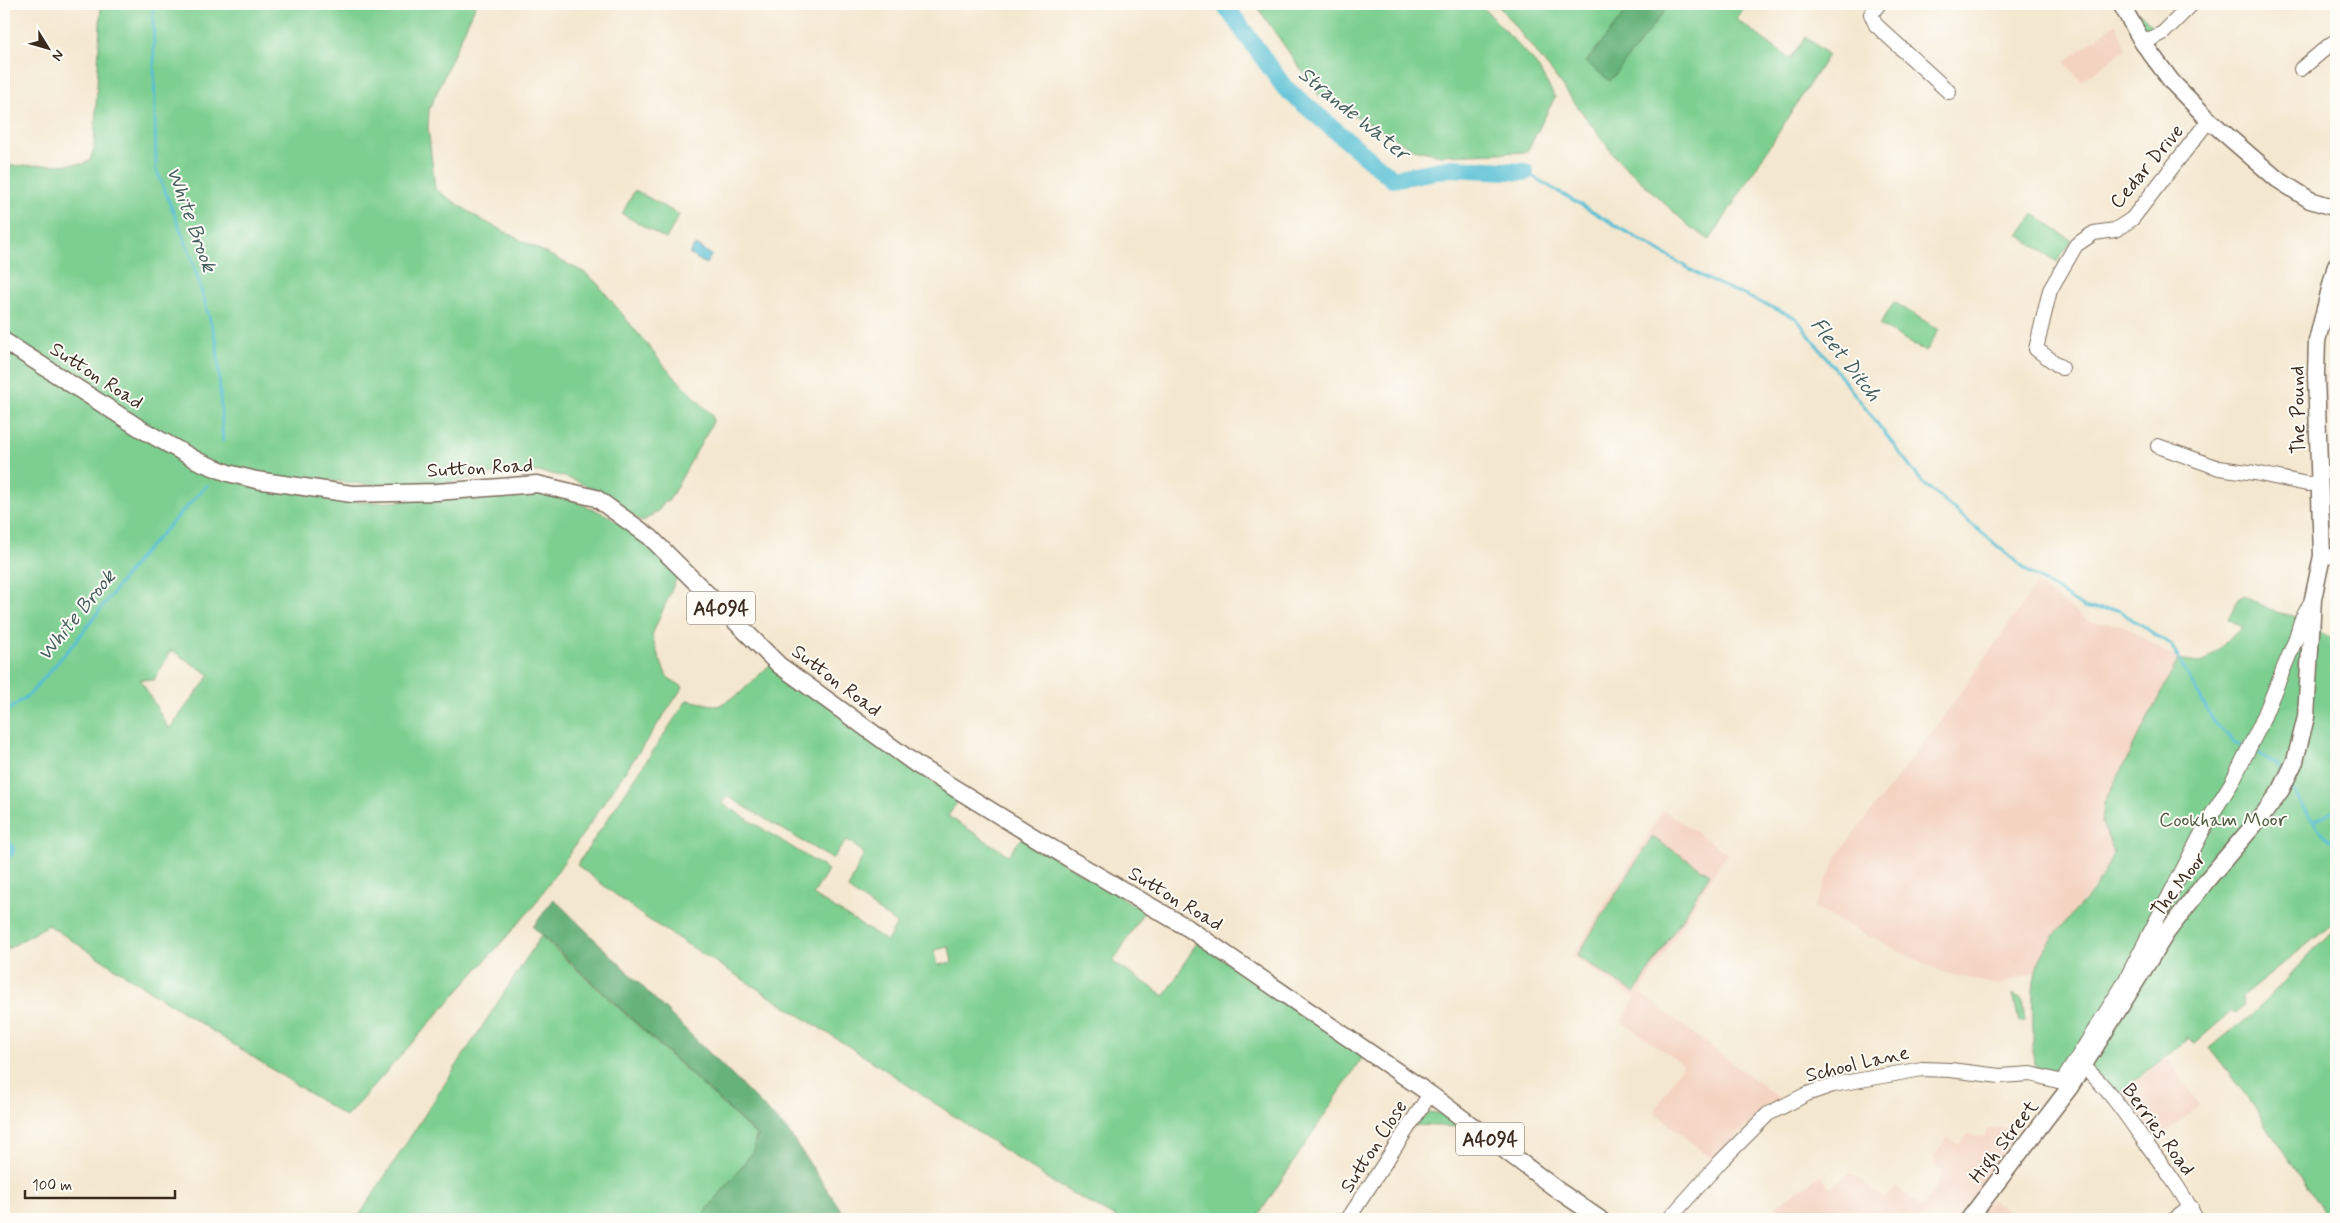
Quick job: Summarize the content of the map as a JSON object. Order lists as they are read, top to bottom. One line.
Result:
{"streets":{"main road":["Sutton Road","The Pound","A4094","The Moor","High Street"],"street":["Cedar Drive","School Lane","Berries Road","Sutton Close"]},"crossings":[["Sutton Road","Sutton Close"],["The Pound","The Moor"],["The Moor","School Lane"],["The Moor","Berries Road"],["The Moor","High Street"],["School Lane","High Street"]],"water":["Strande Water","White Brook","Fleet Ditch"],"parks":["Cookham Moor"],"scale_bar":"100 m","north":"bottom right"}
